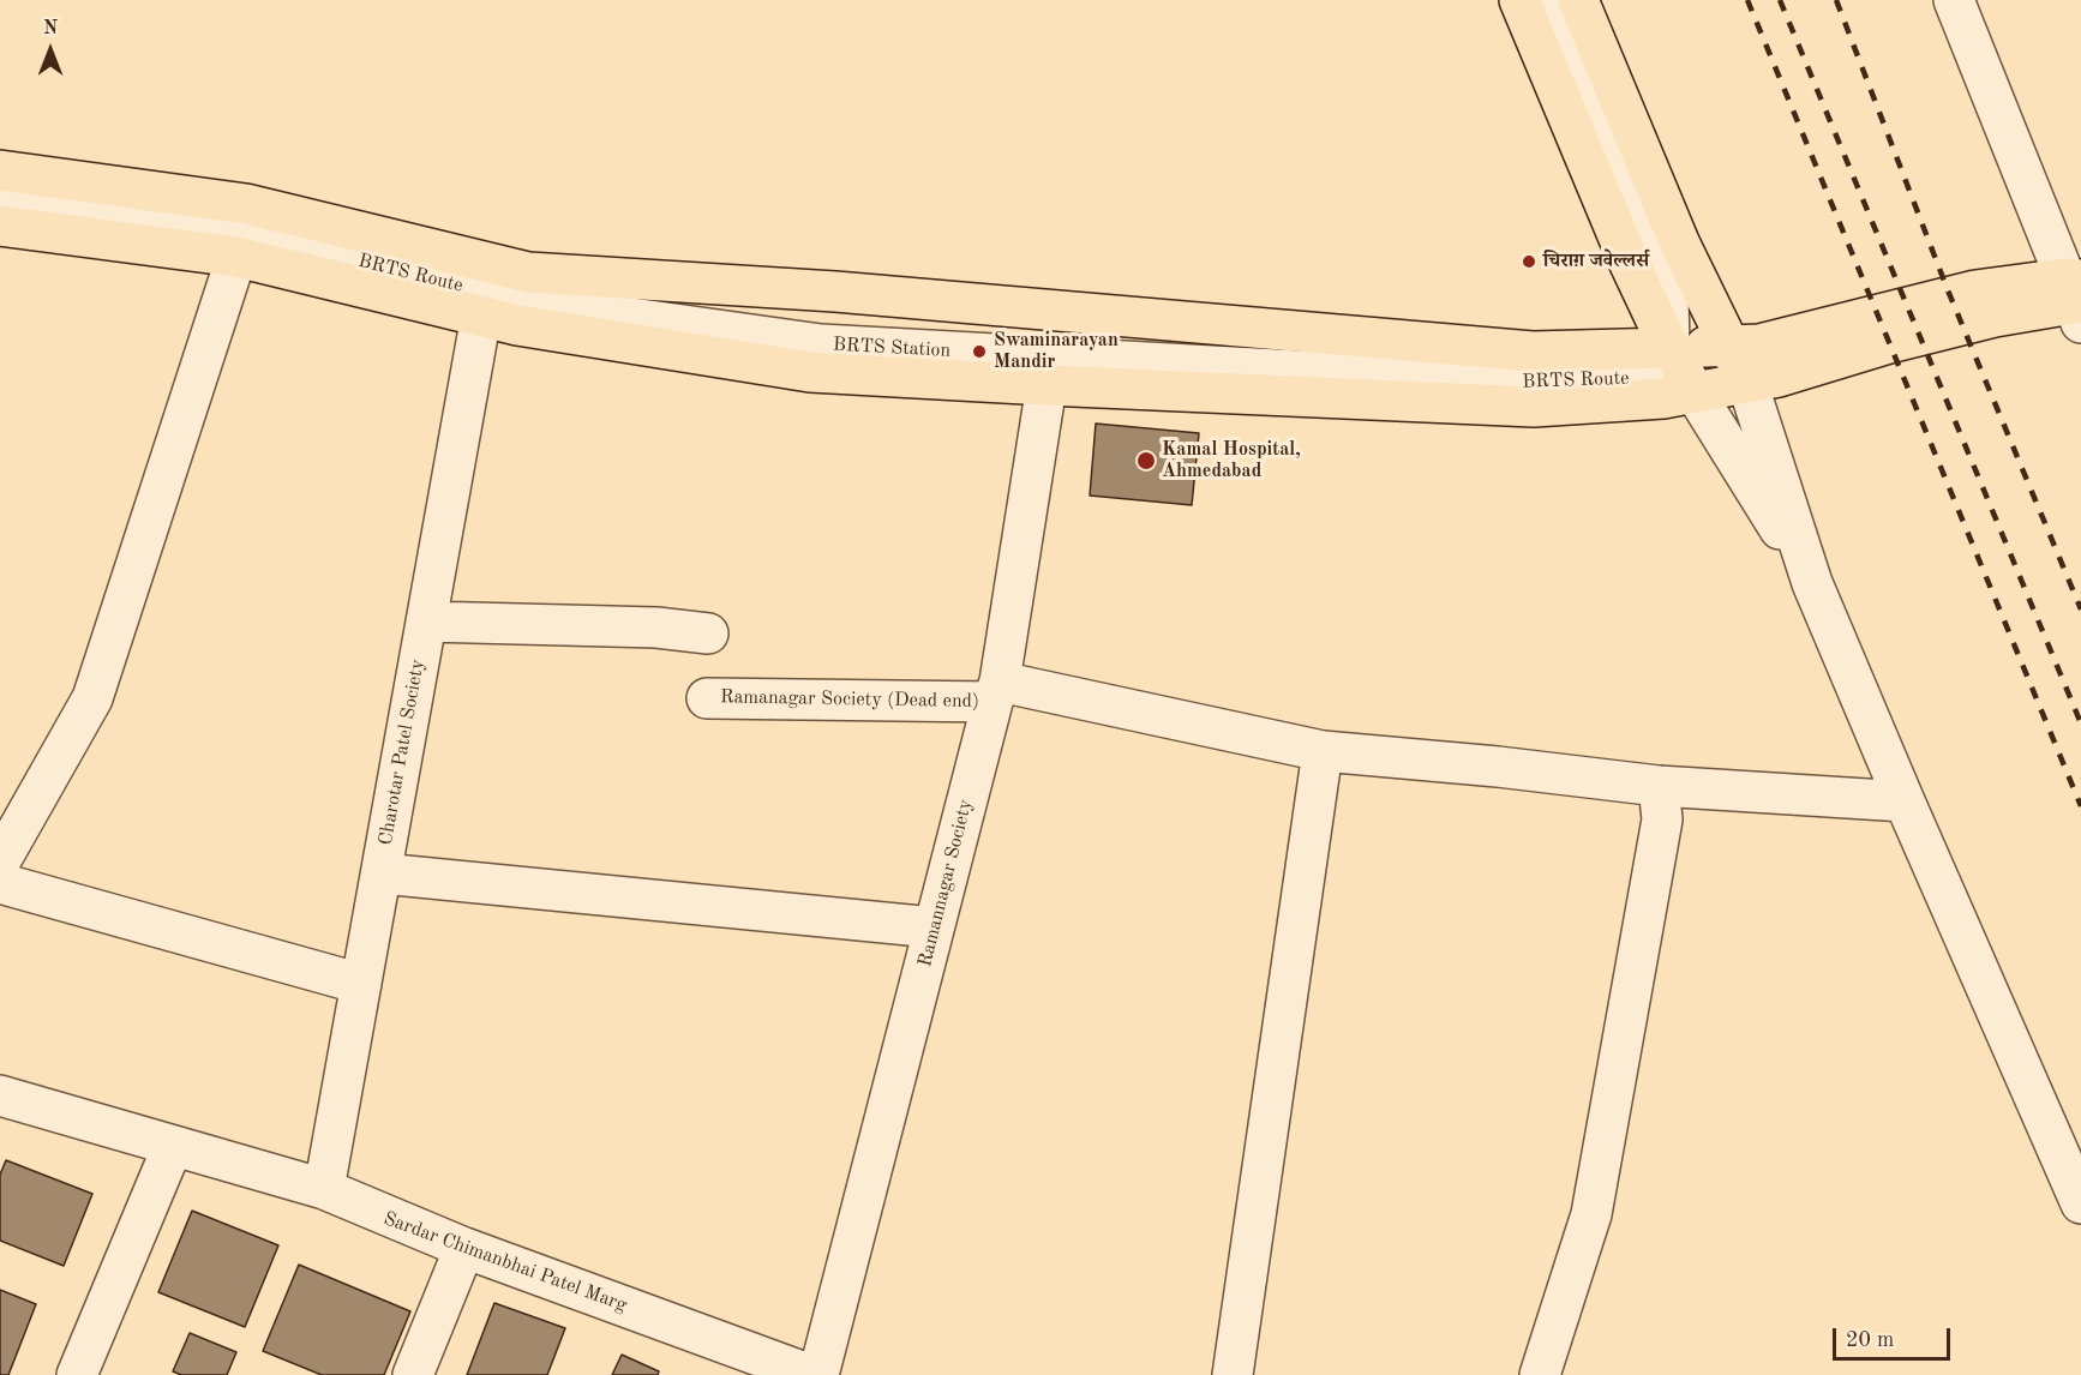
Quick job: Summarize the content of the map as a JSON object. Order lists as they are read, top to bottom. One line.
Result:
{"streets":{"street":["BRTS Route","BRTS Station","Ramanagar Society (Dead end)","Charotar Patel Society","Ramannagar Society","Sardar Chimanbhai Patel Marg"]},"crossings":[["BRTS Route","BRTS Station"],["Ramanagar Society (Dead end)","Ramannagar Society"]],"places":["चिराग़ जवेल्लर्स","Swaminarayan Mandir","Kamal Hospital, Ahmedabad"],"scale_bar":"20 m","north":"top"}
